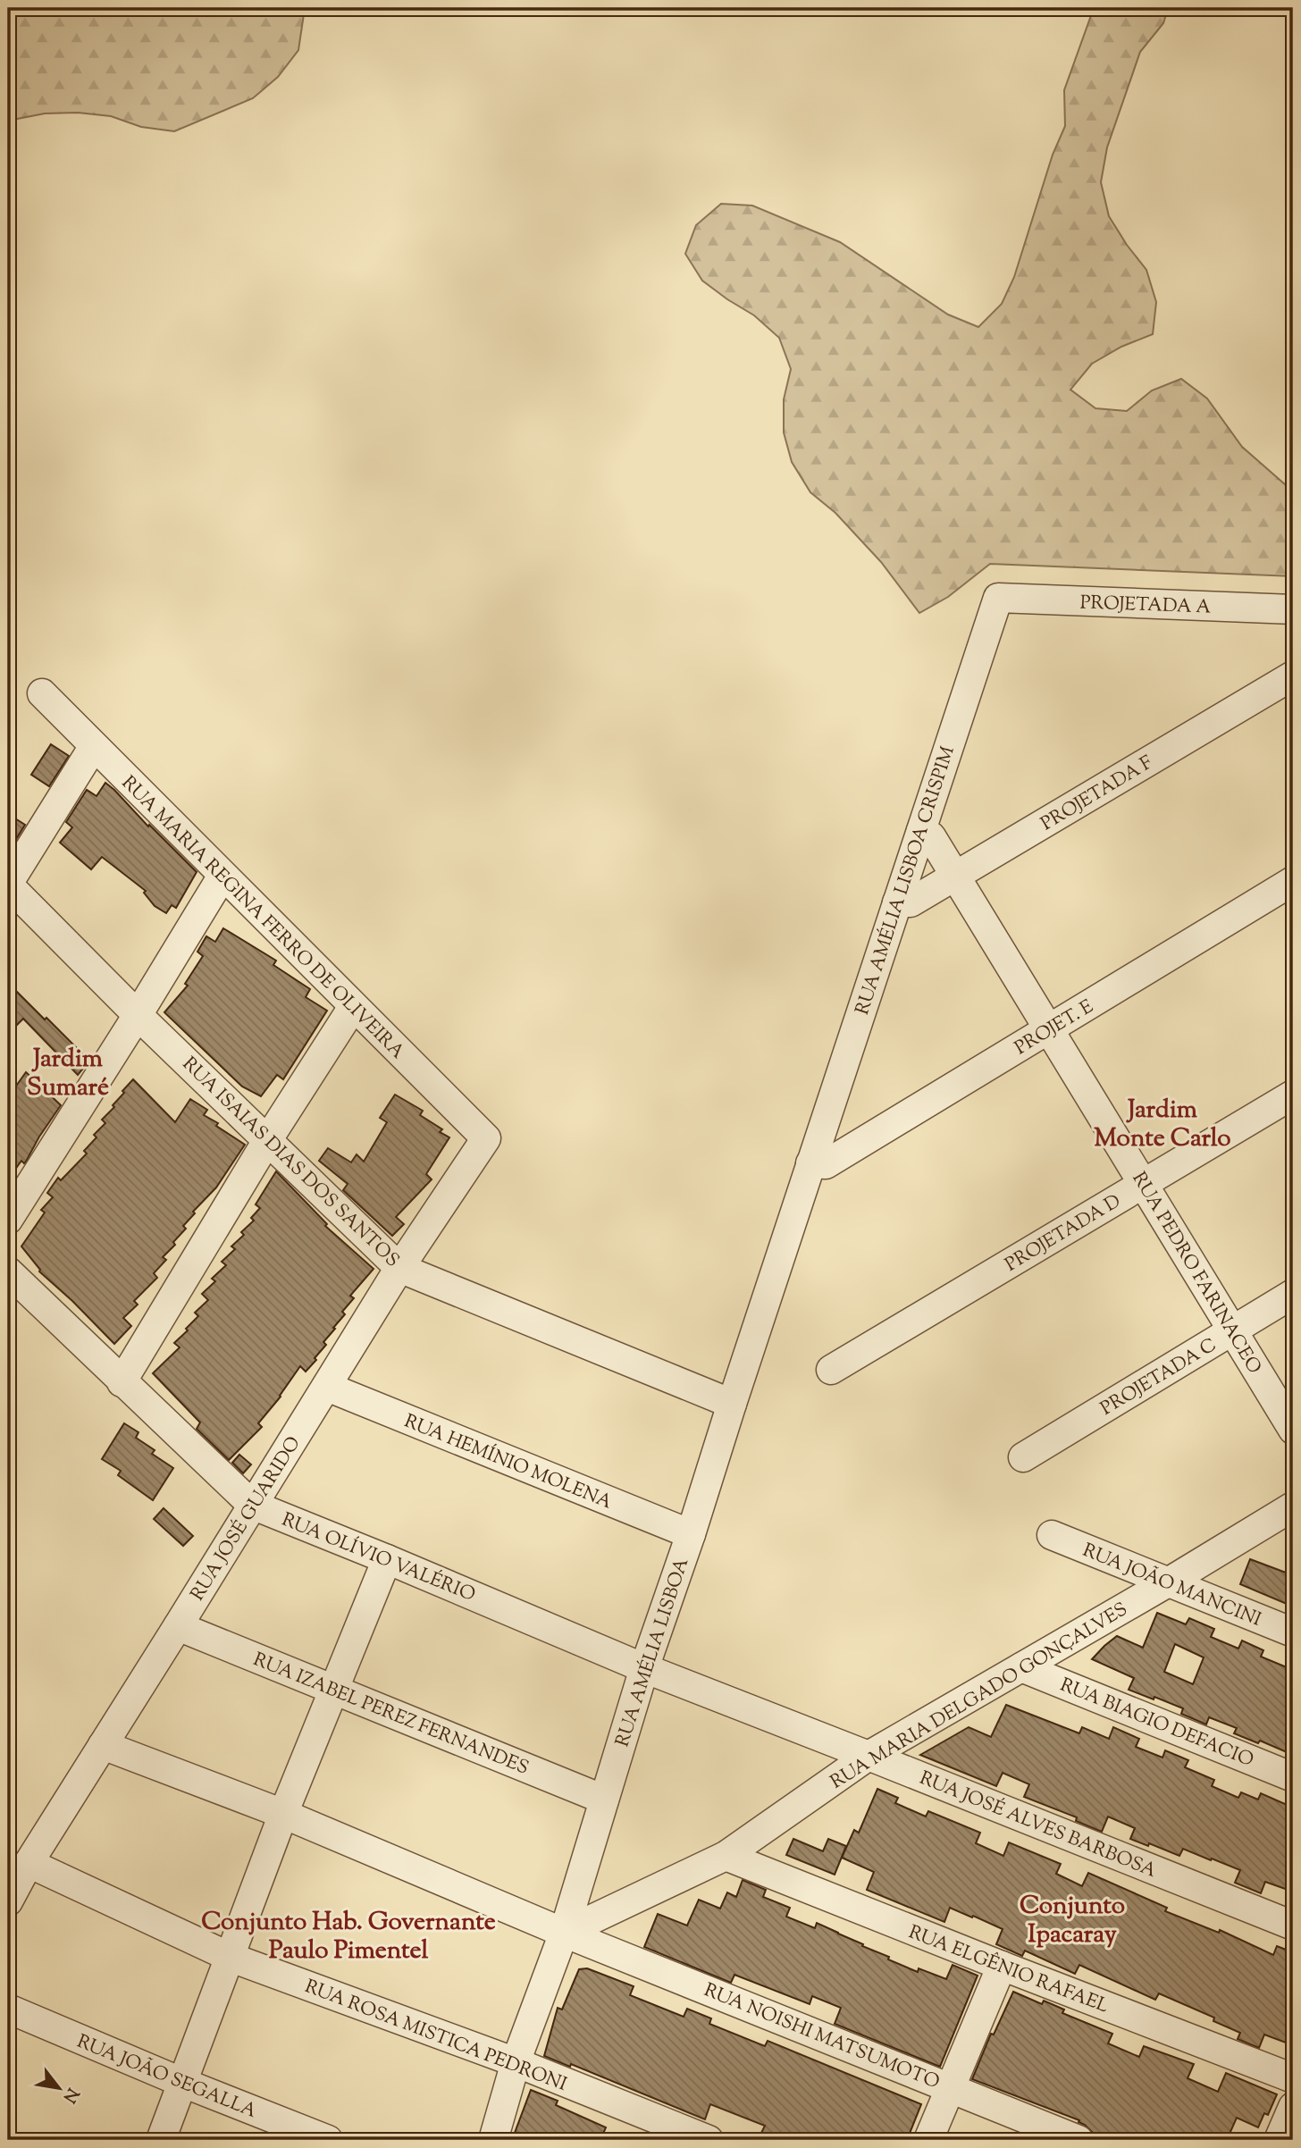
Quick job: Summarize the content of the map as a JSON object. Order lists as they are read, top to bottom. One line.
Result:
{"streets":{"street":["PROJETADA A","PROJETADA F","RUA AMÉLIA LISBOA CRISPIM","RUA MARIA REGINA FERRO DE OLIVEIRA","PROJET. E","RUA ISAIAS DIAS DOS SANTOS","PROJETADA D","RUA PEDRO FARINACEO","PROJETADA C","RUA HEMÍNIO MOLENA","RUA JOSÉ GUARIDO","RUA OLÍVIO VALÉRIO","RUA JOÃO MANCINI","RUA AMÉLIA LISBOA","RUA MARIA DELGADO GONÇALVES","RUA IZABEL PEREZ FERNANDES","RUA BIAGIO DEFACIO","RUA JOSÉ ALVES BARBOSA","RUA ELGÊNIO RAFAEL","RUA ROSA MISTICA PEDRONI","RUA NOISHI MATSUMOTO","RUA JOÃO SEGALLA"]},"crossings":[["PROJETADA A","RUA AMÉLIA LISBOA CRISPIM"],["PROJETADA F","RUA AMÉLIA LISBOA CRISPIM"],["PROJETADA F","RUA PEDRO FARINACEO"],["RUA AMÉLIA LISBOA CRISPIM","PROJET. E"],["RUA AMÉLIA LISBOA CRISPIM","RUA PEDRO FARINACEO"],["RUA AMÉLIA LISBOA CRISPIM","RUA AMÉLIA LISBOA"],["RUA MARIA REGINA FERRO DE OLIVEIRA","RUA JOSÉ GUARIDO"],["PROJET. E","RUA PEDRO FARINACEO"],["PROJET. E","RUA AMÉLIA LISBOA"],["RUA ISAIAS DIAS DOS SANTOS","RUA JOSÉ GUARIDO"],["RUA ISAIAS DIAS DOS SANTOS","RUA AMÉLIA LISBOA"],["PROJETADA D","RUA PEDRO FARINACEO"],["RUA PEDRO FARINACEO","PROJETADA C"],["RUA HEMÍNIO MOLENA","RUA JOSÉ GUARIDO"],["RUA HEMÍNIO MOLENA","RUA AMÉLIA LISBOA"],["RUA JOSÉ GUARIDO","RUA OLÍVIO VALÉRIO"],["RUA JOSÉ GUARIDO","RUA IZABEL PEREZ FERNANDES"],["RUA JOSÉ GUARIDO","RUA ROSA MISTICA PEDRONI"],["RUA JOSÉ GUARIDO","RUA NOISHI MATSUMOTO"],["RUA OLÍVIO VALÉRIO","RUA AMÉLIA LISBOA"],["RUA OLÍVIO VALÉRIO","RUA JOSÉ ALVES BARBOSA"],["RUA JOÃO MANCINI","RUA MARIA DELGADO GONÇALVES"],["RUA AMÉLIA LISBOA","RUA MARIA DELGADO GONÇALVES"],["RUA AMÉLIA LISBOA","RUA IZABEL PEREZ FERNANDES"],["RUA AMÉLIA LISBOA","RUA JOSÉ ALVES BARBOSA"],["RUA AMÉLIA LISBOA","RUA ROSA MISTICA PEDRONI"],["RUA AMÉLIA LISBOA","RUA NOISHI MATSUMOTO"],["RUA MARIA DELGADO GONÇALVES","RUA BIAGIO DEFACIO"],["RUA MARIA DELGADO GONÇALVES","RUA JOSÉ ALVES BARBOSA"],["RUA MARIA DELGADO GONÇALVES","RUA ELGÊNIO RAFAEL"],["RUA MARIA DELGADO GONÇALVES","RUA NOISHI MATSUMOTO"]],"districts":["Jardim Sumaré","Jardim Monte Carlo","Conjunto Ipacaray","Conjunto Hab. Governante Paulo Pimentel"],"north":"bottom right"}
